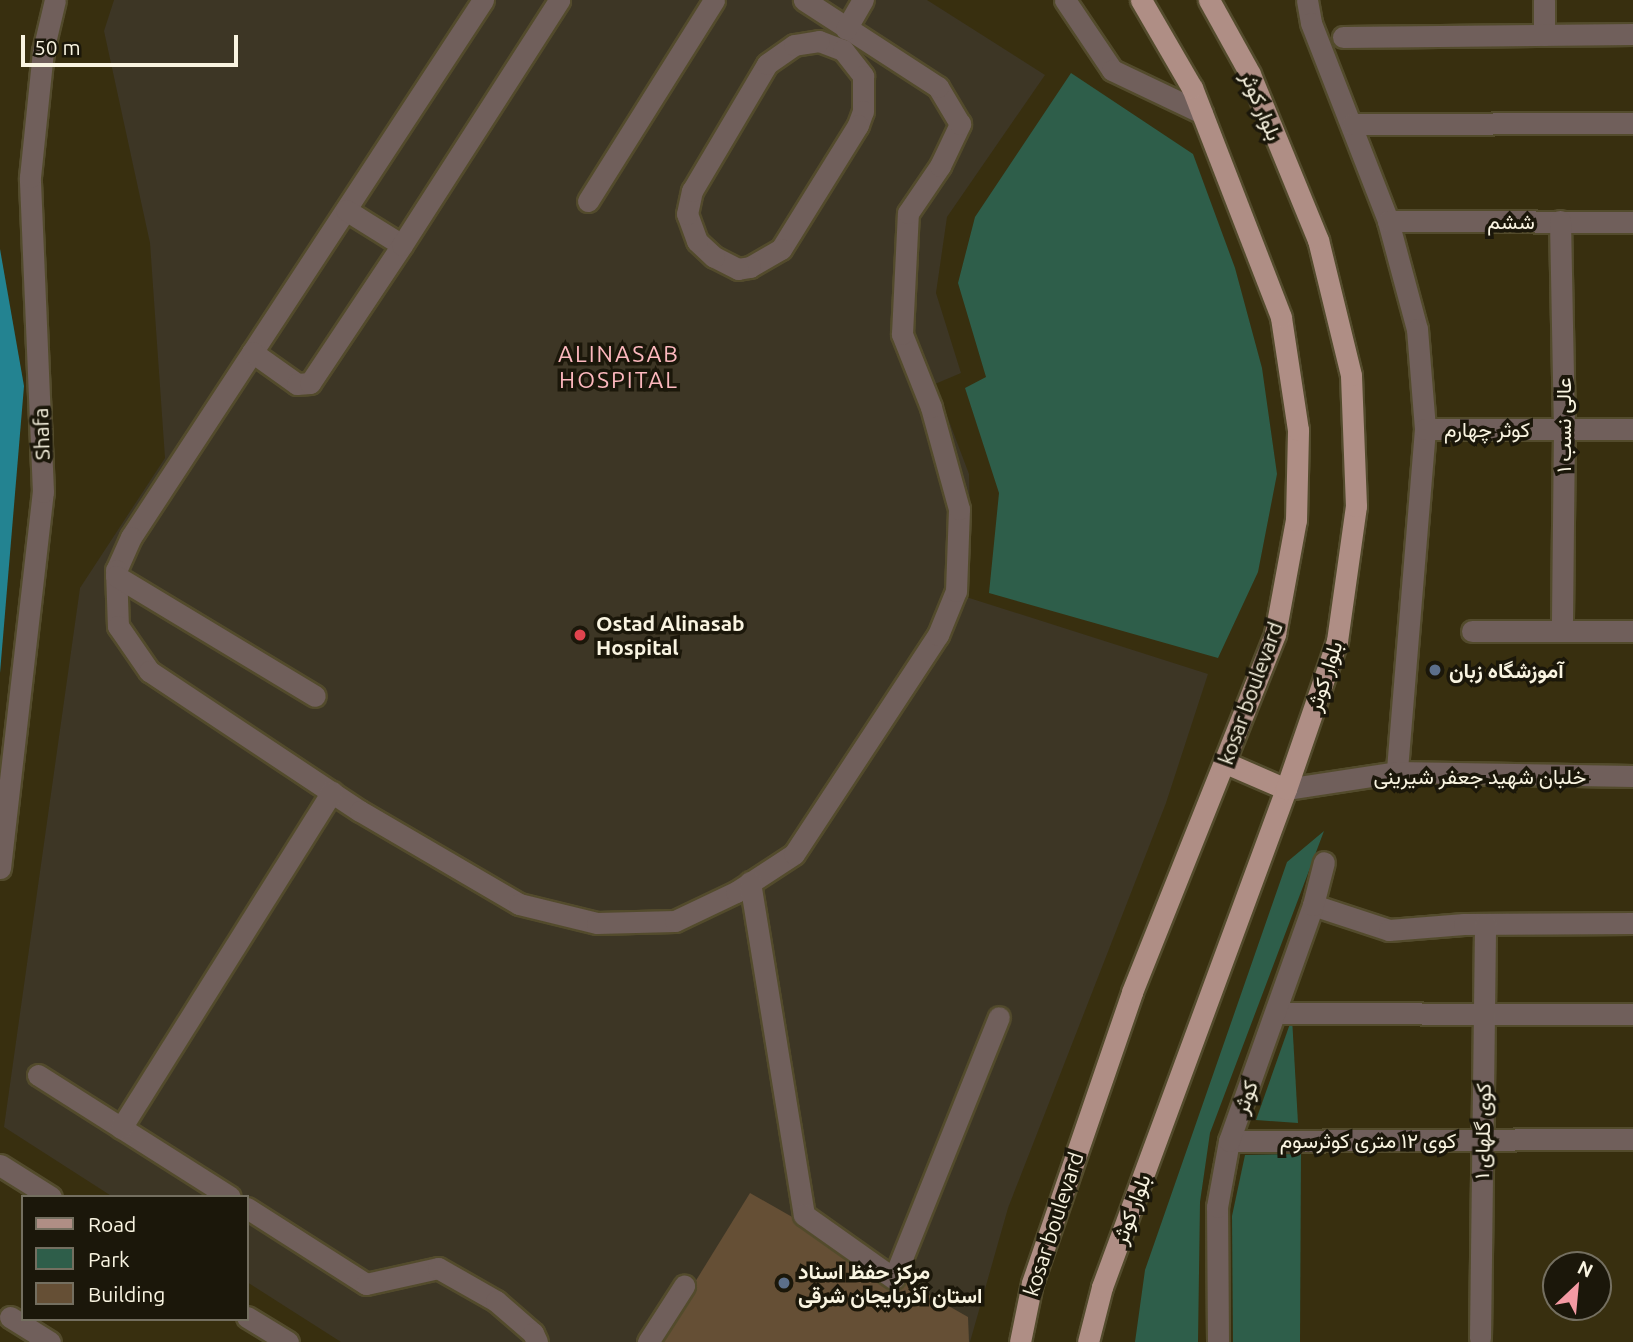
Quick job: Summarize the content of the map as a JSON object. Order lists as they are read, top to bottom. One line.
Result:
{"streets":{"main road":["بلوار کوثر","kosar boulevard"],"street":["ششم","عالی نسب ۱","کوثر چهارم","Shafa","خلبان شهید جعفر شیرینی","کوثر","کوی گلهای ۱","کوی ۱۲ متری کوثرسوم"]},"crossings":[["بلوار کوثر","خلبان شهید جعفر شیرینی"],["ششم","عالی نسب ۱"],["عالی نسب ۱","کوثر چهارم"],["کوثر","کوی ۱۲ متری کوثرسوم"],["کوی گلهای ۱","کوی ۱۲ متری کوثرسوم"]],"districts":["ALINASAB HOSPITAL"],"places":["Ostad Alinasab Hospital","آموزشگاه زبان","مرکز حفظ اسناد استان آذربایجان شرقی"],"legend":["Road","Park","Building"],"scale_bar":"50 m","north":"top right"}
